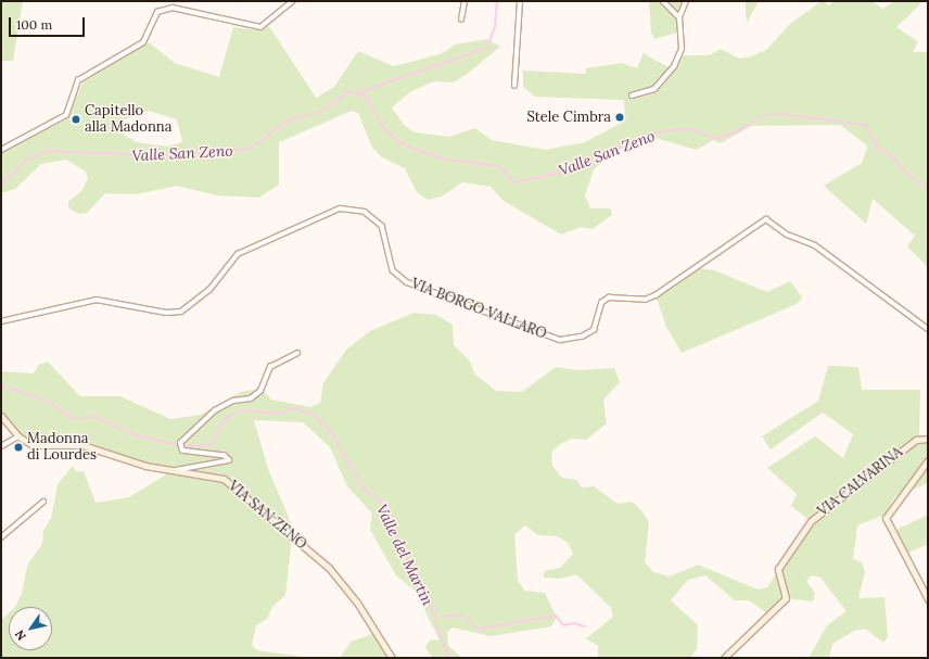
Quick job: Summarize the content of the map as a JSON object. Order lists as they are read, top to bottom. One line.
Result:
{"streets":{"street":["VIA BORGO VALLARO","VIA CALVARINA","VIA SAN ZENO"]},"water":["Valle San Zeno","Valle del Martin"],"places":["Stele Cimbra","Capitello alla Madonna","Madonna di Lourdes"],"scale_bar":"100 m","north":"bottom left"}
